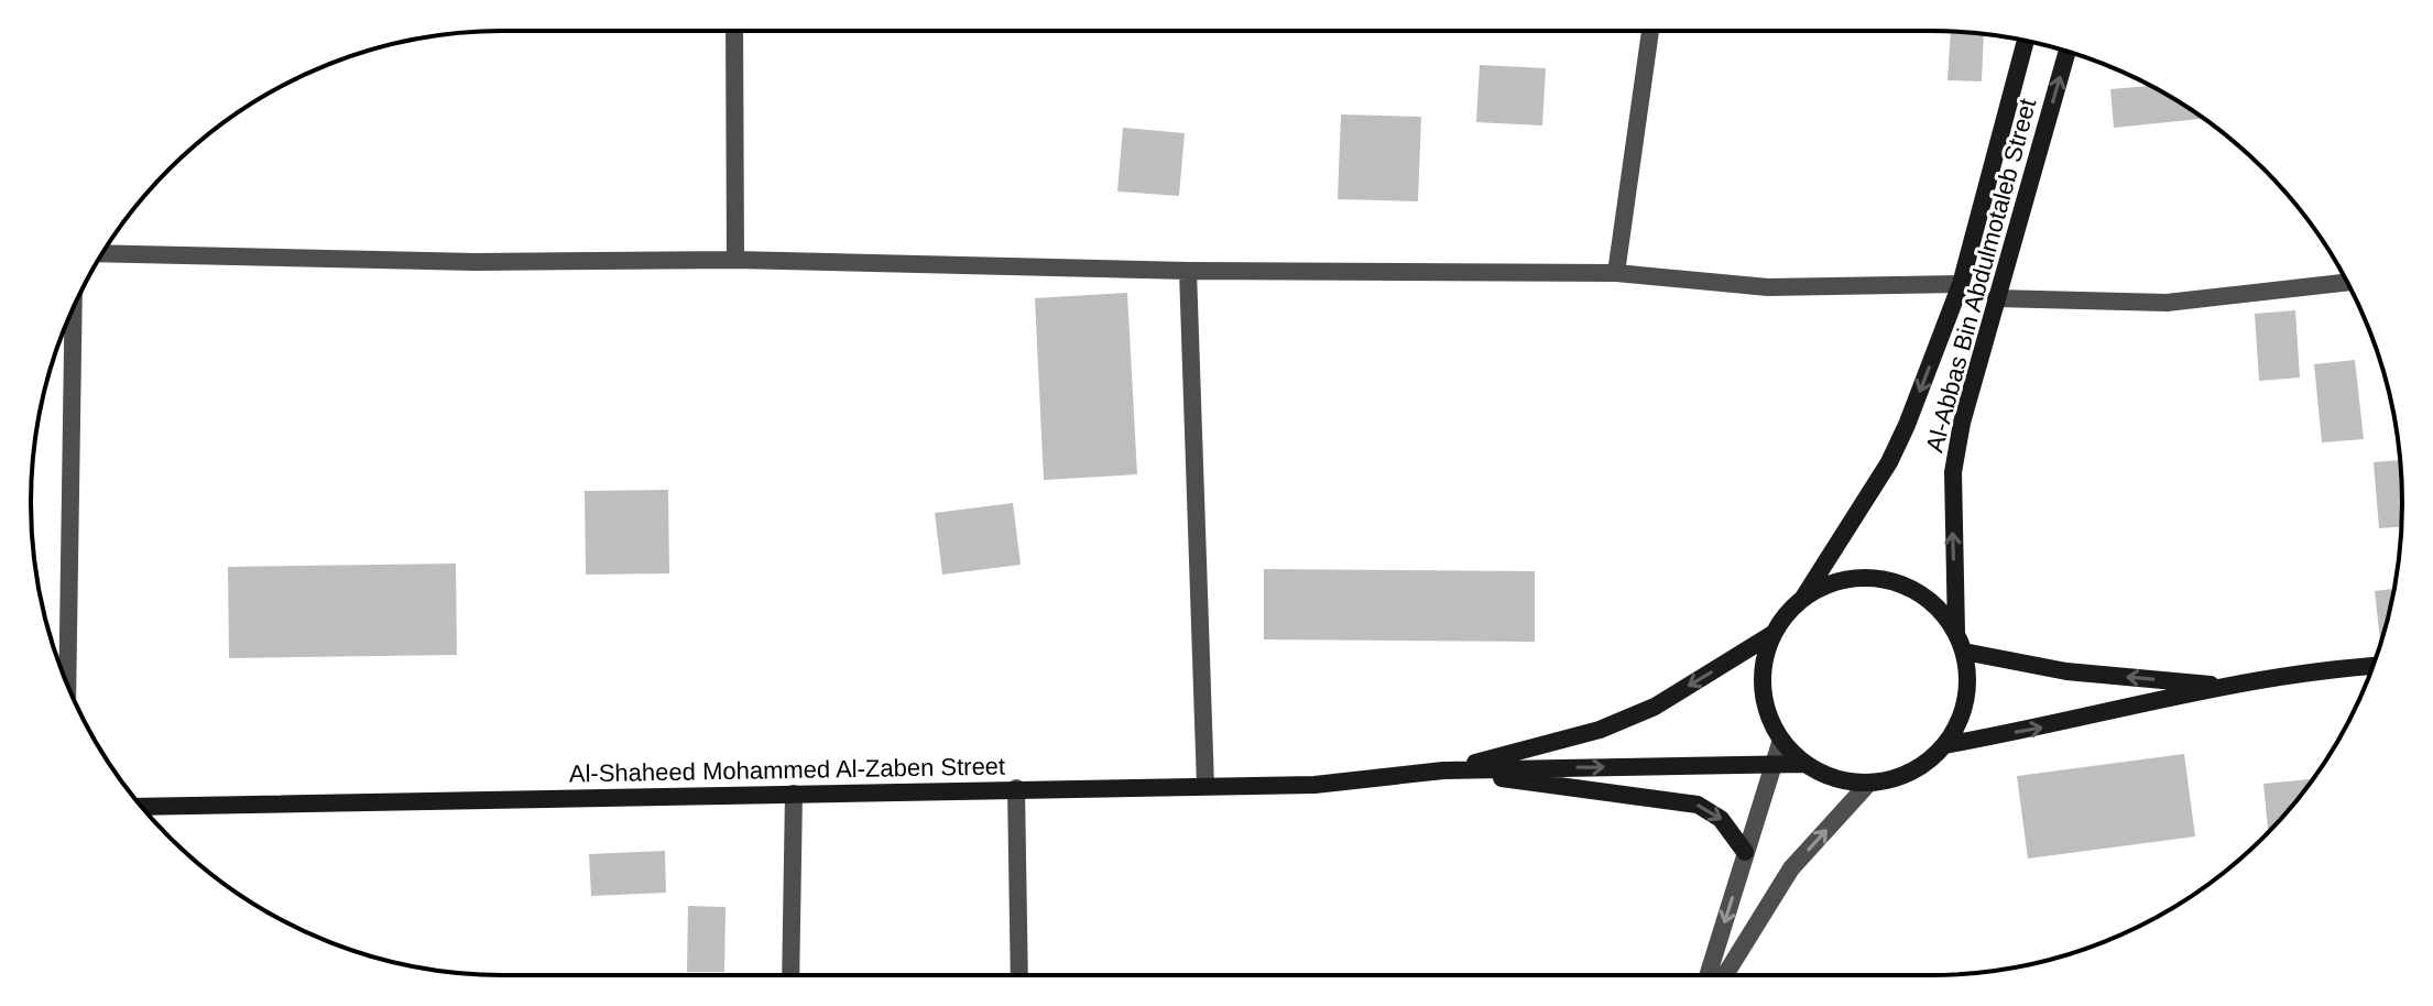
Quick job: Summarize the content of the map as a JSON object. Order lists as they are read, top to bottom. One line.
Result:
{"streets":{"street":["Al-Abbas Bin Abdulmotaleb Street","Al-Shaheed Mohammed Al-Zaben Street"]},"crossings":[["Al-Abbas Bin Abdulmotaleb Street","Al-Shaheed Mohammed Al-Zaben Street"]]}
